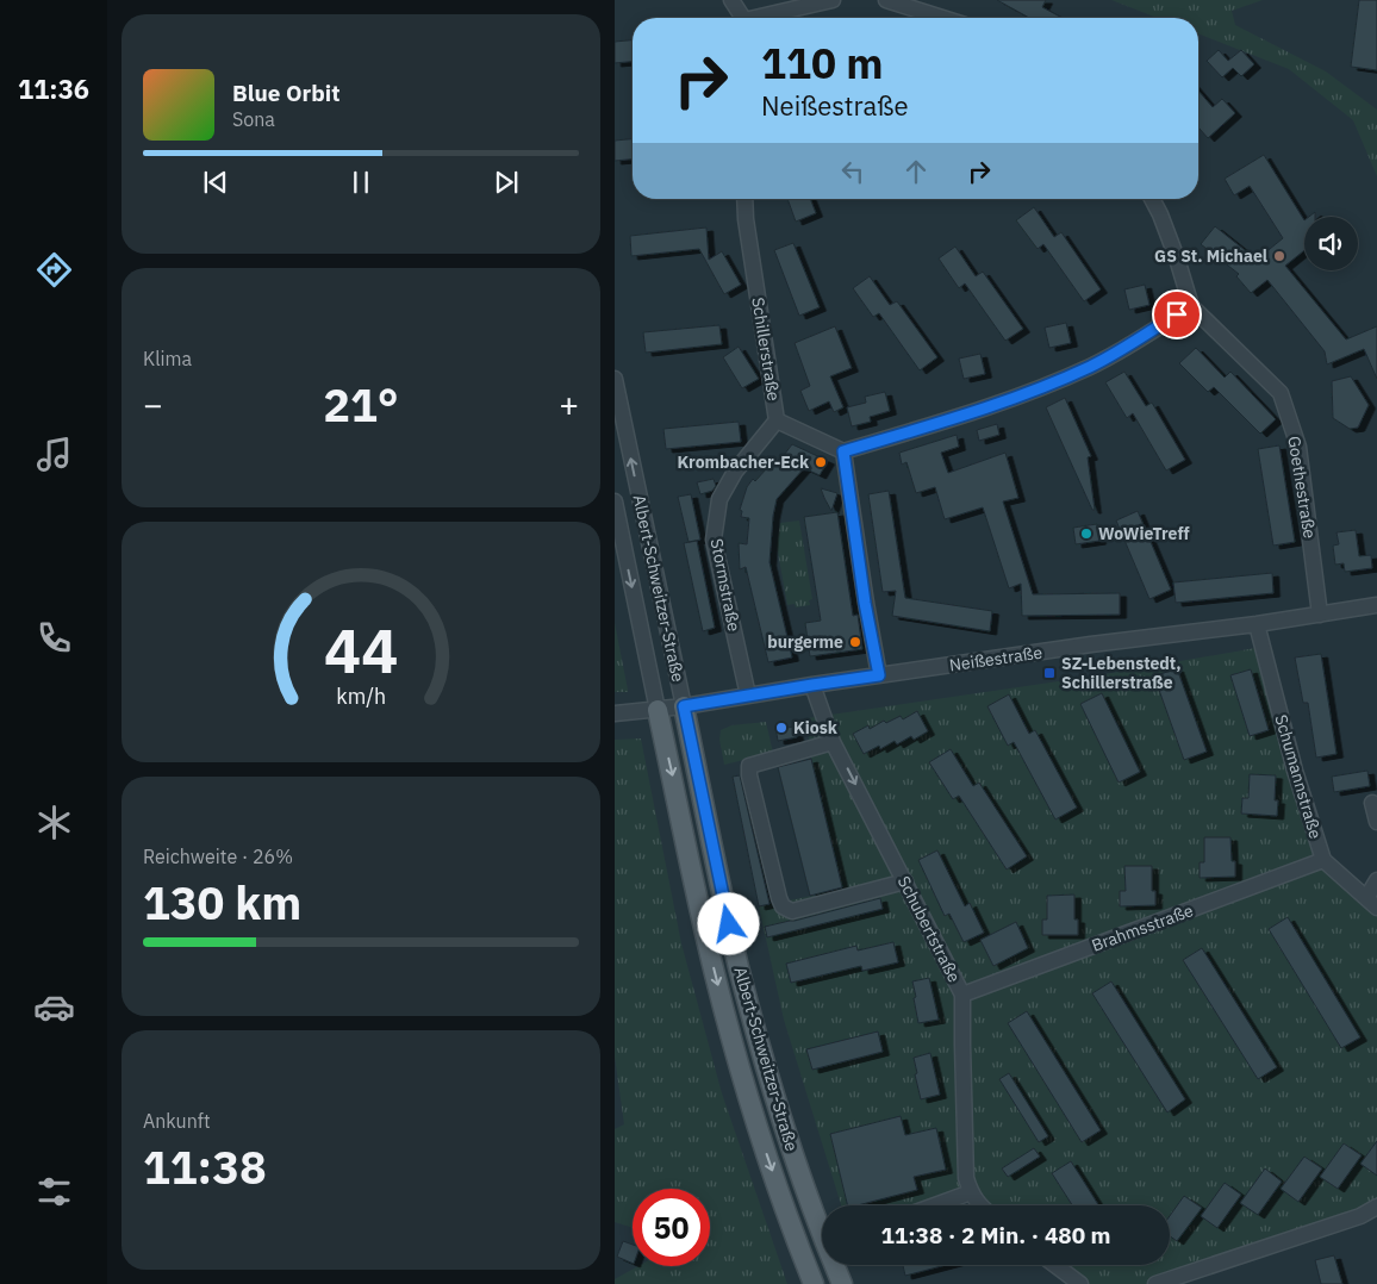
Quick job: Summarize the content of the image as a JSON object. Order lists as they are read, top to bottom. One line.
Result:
{"streets":{"main road":["Albert-Schweitzer-Straße"],"street":["Schillerstraße","Goethestraße","Stormstraße","Neißestraße","Schumannstraße","Brahmsstraße","Schubertstraße"]},"crossings":[["Schillerstraße","Stormstraße"],["Goethestraße","Neißestraße"],["Stormstraße","Neißestraße"],["Albert-Schweitzer-Straße","Neißestraße"],["Neißestraße","Schumannstraße"],["Neißestraße","Schubertstraße"],["Schumannstraße","Brahmsstraße"],["Brahmsstraße","Schubertstraße"]],"places":{"other":["GS St. Michael","Krombacher-Eck","WoWieTreff","burgerme","Kiosk"],"transit":["SZ-Lebenstedt, Schillerstraße"]},"page":{"tabs":"11:36","turn":["110 m","Neißestraße"],"song":["Blue Orbit","Sona"],"tile":["Klima",["Reichweite · 26%","130 km"],["Ankunft","11:38"]],"heat":["−","21°","+"],"limit":"50","trip":"11:38 · 2 Min. · 480 m","gauge":["44","km/h"]}}
